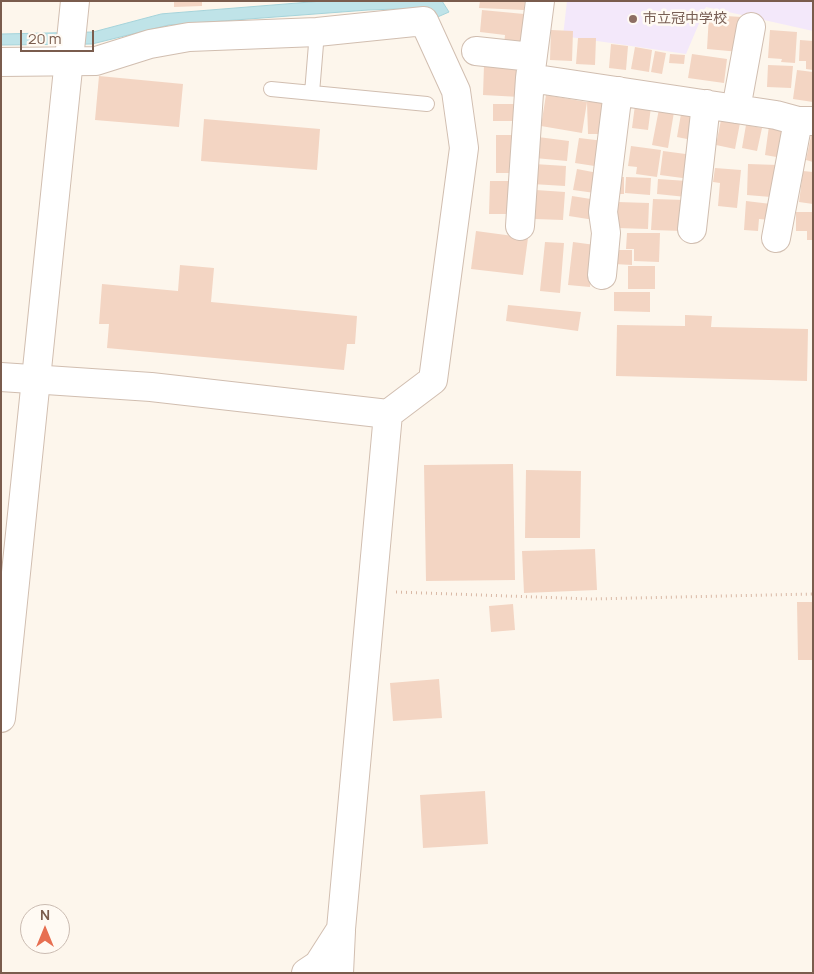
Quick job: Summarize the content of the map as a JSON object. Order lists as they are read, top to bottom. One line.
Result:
{"places":["市立冠中学校"],"scale_bar":"20 m","north":"top"}
